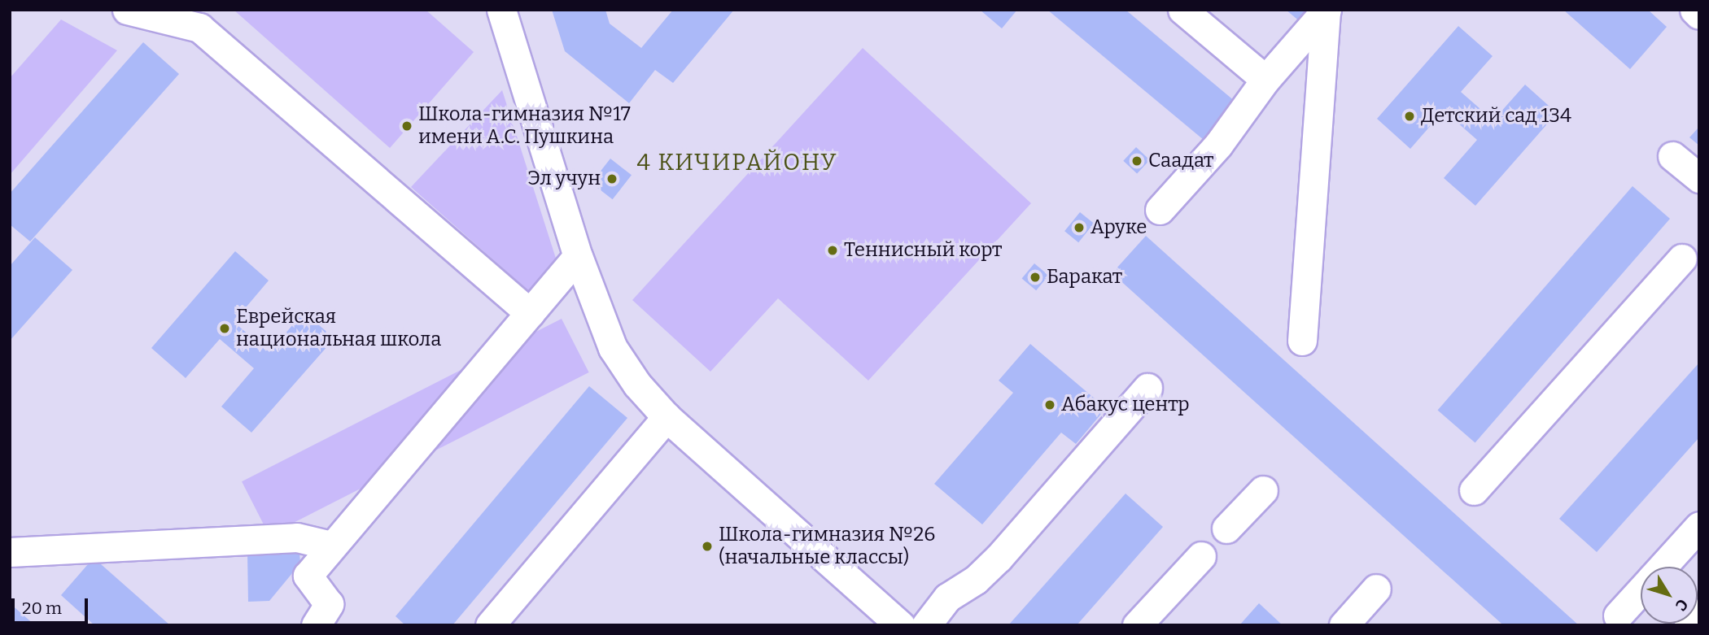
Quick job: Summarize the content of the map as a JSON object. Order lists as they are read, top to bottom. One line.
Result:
{"districts":["4 КИЧИРАЙОНУ"],"places":["Детский сад 134","Школа-гимназия №17 имени А.С. Пушкина","Саадат","Эл учун","Аруке","Теннисный корт","Баракат","Еврейская национальная школа","Абакус центр","Школа-гимназия №26 (начальные классы)"],"scale_bar":"20 m","north":"bottom right"}
